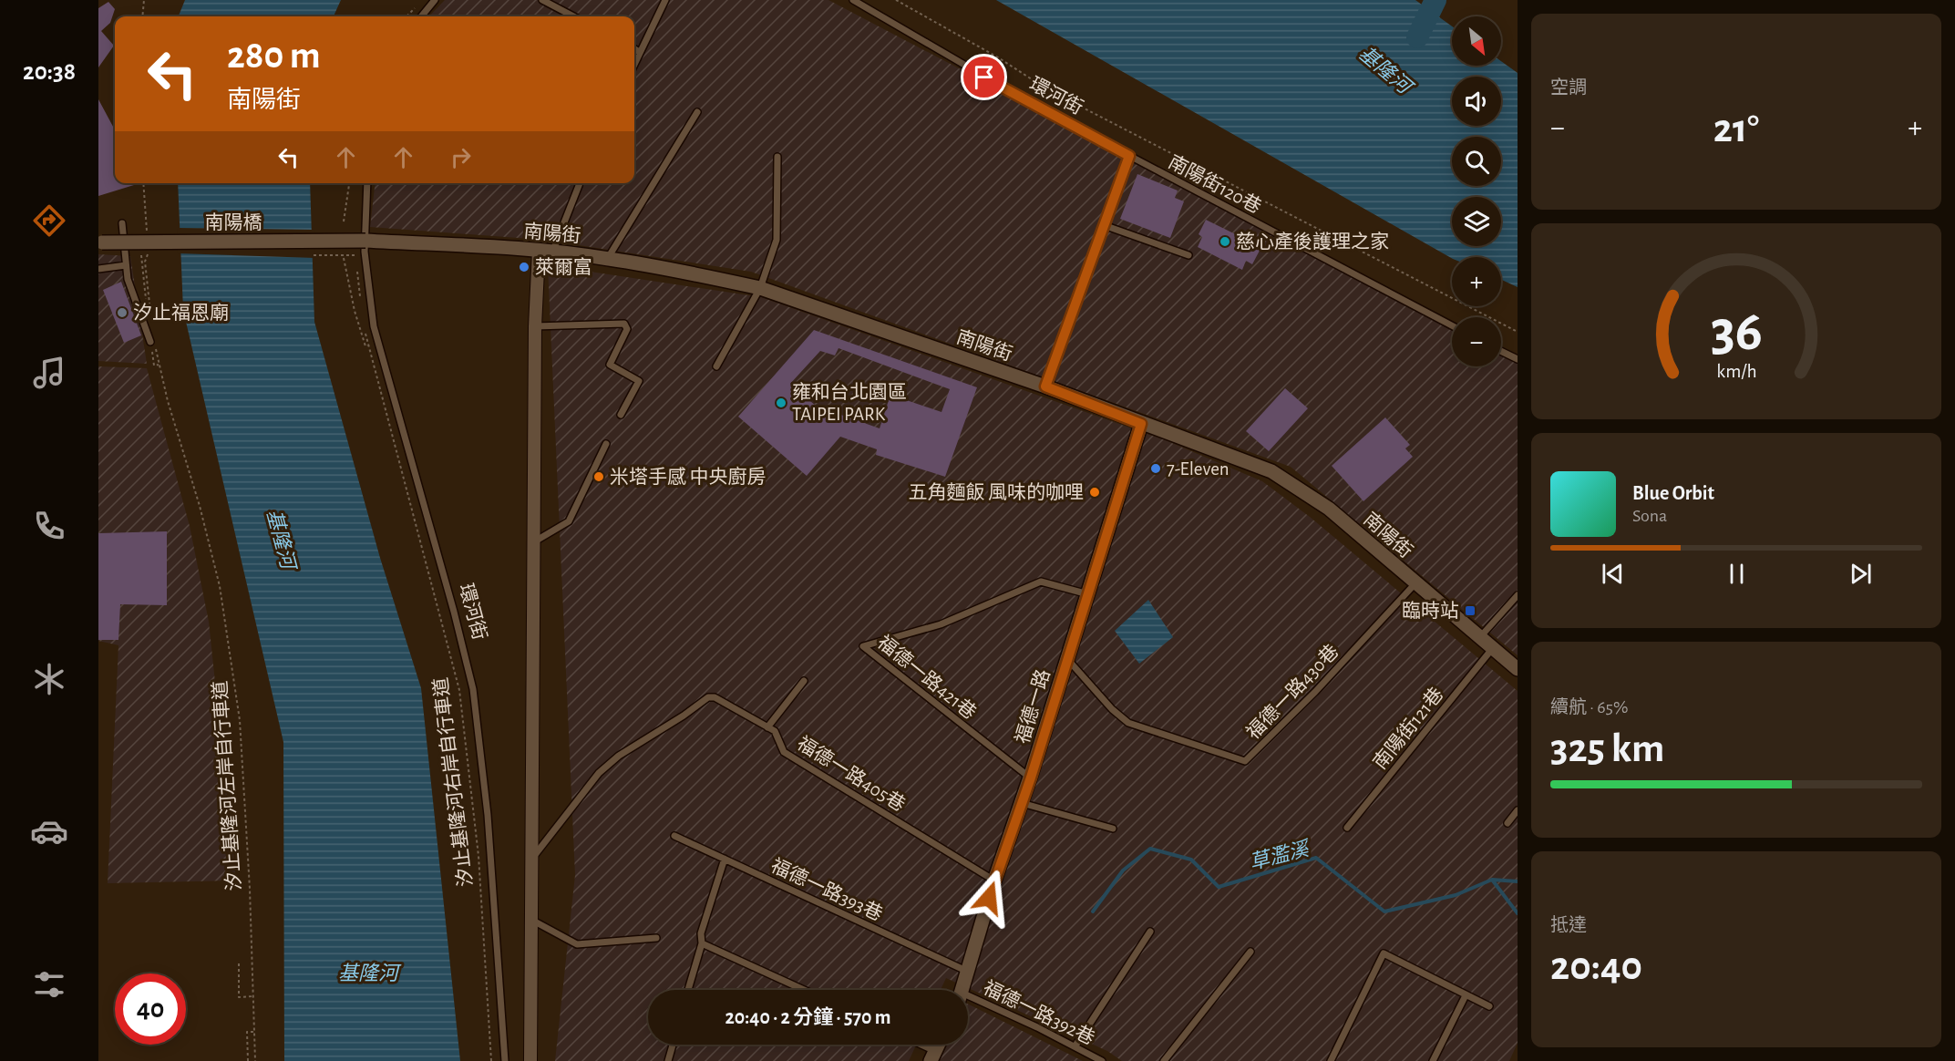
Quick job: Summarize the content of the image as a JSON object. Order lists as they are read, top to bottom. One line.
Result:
{"streets":{"street":["南陽橋","南陽街","福德一路"],"lane":["環河街","南陽街120巷","福德一路421巷","福德一路430巷","南陽街121巷","福德一路405巷","福德一路393巷","福德一路392巷"],"path":["汐止基隆河右岸自行車道","汐止基隆河左岸自行車道"]},"crossings":[["環河街","南陽街120巷"],["環河街","南陽橋"],["環河街","南陽街"],["南陽橋","南陽街"],["南陽街","福德一路430巷"],["南陽街","福德一路"],["南陽街","南陽街121巷"],["福德一路421巷","福德一路"],["福德一路430巷","福德一路"],["福德一路","福德一路405巷"],["福德一路","福德一路393巷"]],"water":["基隆河","草濫溪"],"places":{"other":["慈心產後護理之家","萊爾富","汐止福恩廟","雍和台北園區 TAIPEI PARK","7-Eleven","米塔手感 中央廚房","五角麵飯 風味的咖哩"],"transit":["臨時站"]},"north":"bottom right","page":{"tabs":"20:38","tile":["空調",["續航 · 65%","325 km"],["抵達","20:40"]],"map_buttons":["+","−"],"turn":["280 m","南陽街"],"heat":["−","21°","+"],"song":["Blue Orbit","Sona"],"limit":"40","trip":"20:40 · 2 分鐘 · 570 m","gauge":["36","km/h"]}}
